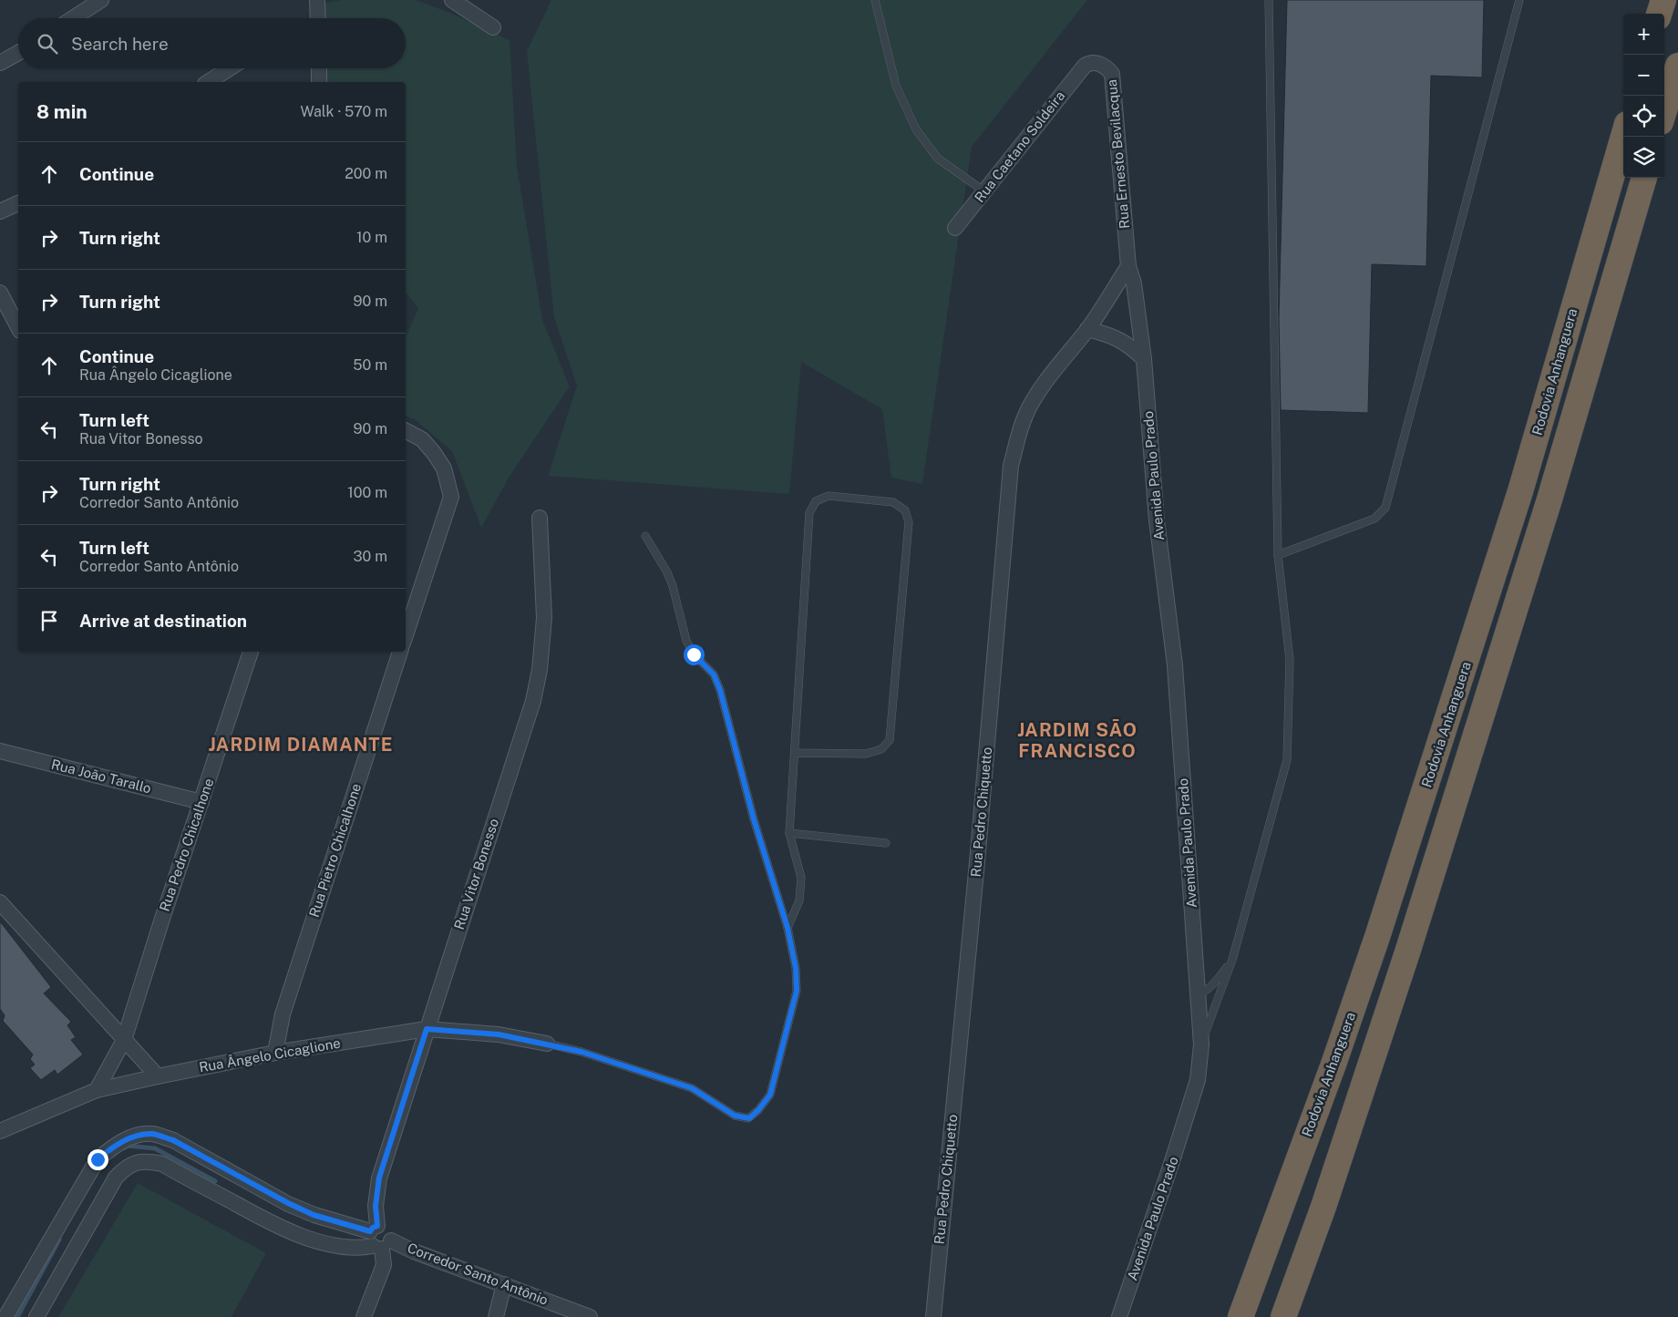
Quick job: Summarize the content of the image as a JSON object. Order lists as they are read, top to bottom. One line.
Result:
{"streets":{"highway":["Rodovia Anhanguera"],"street":["Rua Caetano Soldeira","Rua Ernesto Bevilacqua","Avenida Paulo Prado","Rua João Tarallo","Rua Pedro Chiquetto","Rua Pedro Chicalhone","Rua Pietro Chicalhone","Rua Vitor Bonesso","Rua Ângelo Cicaglione","Corredor Santo Antônio"]},"crossings":[["Rua Caetano Soldeira","Rua Ernesto Bevilacqua"],["Rua Ernesto Bevilacqua","Avenida Paulo Prado"],["Rua João Tarallo","Rua Pedro Chicalhone"],["Rua Pedro Chicalhone","Rua Ângelo Cicaglione"],["Rua Pietro Chicalhone","Rua Ângelo Cicaglione"],["Rua Vitor Bonesso","Rua Ângelo Cicaglione"],["Rua Vitor Bonesso","Corredor Santo Antônio"]],"districts":["JARDIM SÃO FRANCISCO","JARDIM DIAMANTE"],"page":{"map_buttons":["+","−"],"search":"Search here","heading":["8 min","Walk · 570 m"],"list":[["Continue","200 m"],["Turn right","10 m"],["Turn right","90 m"],["Continue","Rua Ângelo Cicaglione","50 m"],["Turn left","Rua Vitor Bonesso","90 m"],["Turn right","Corredor Santo Antônio","100 m"],["Turn left","Corredor Santo Antônio","30 m"],"Arrive at destination"]}}
